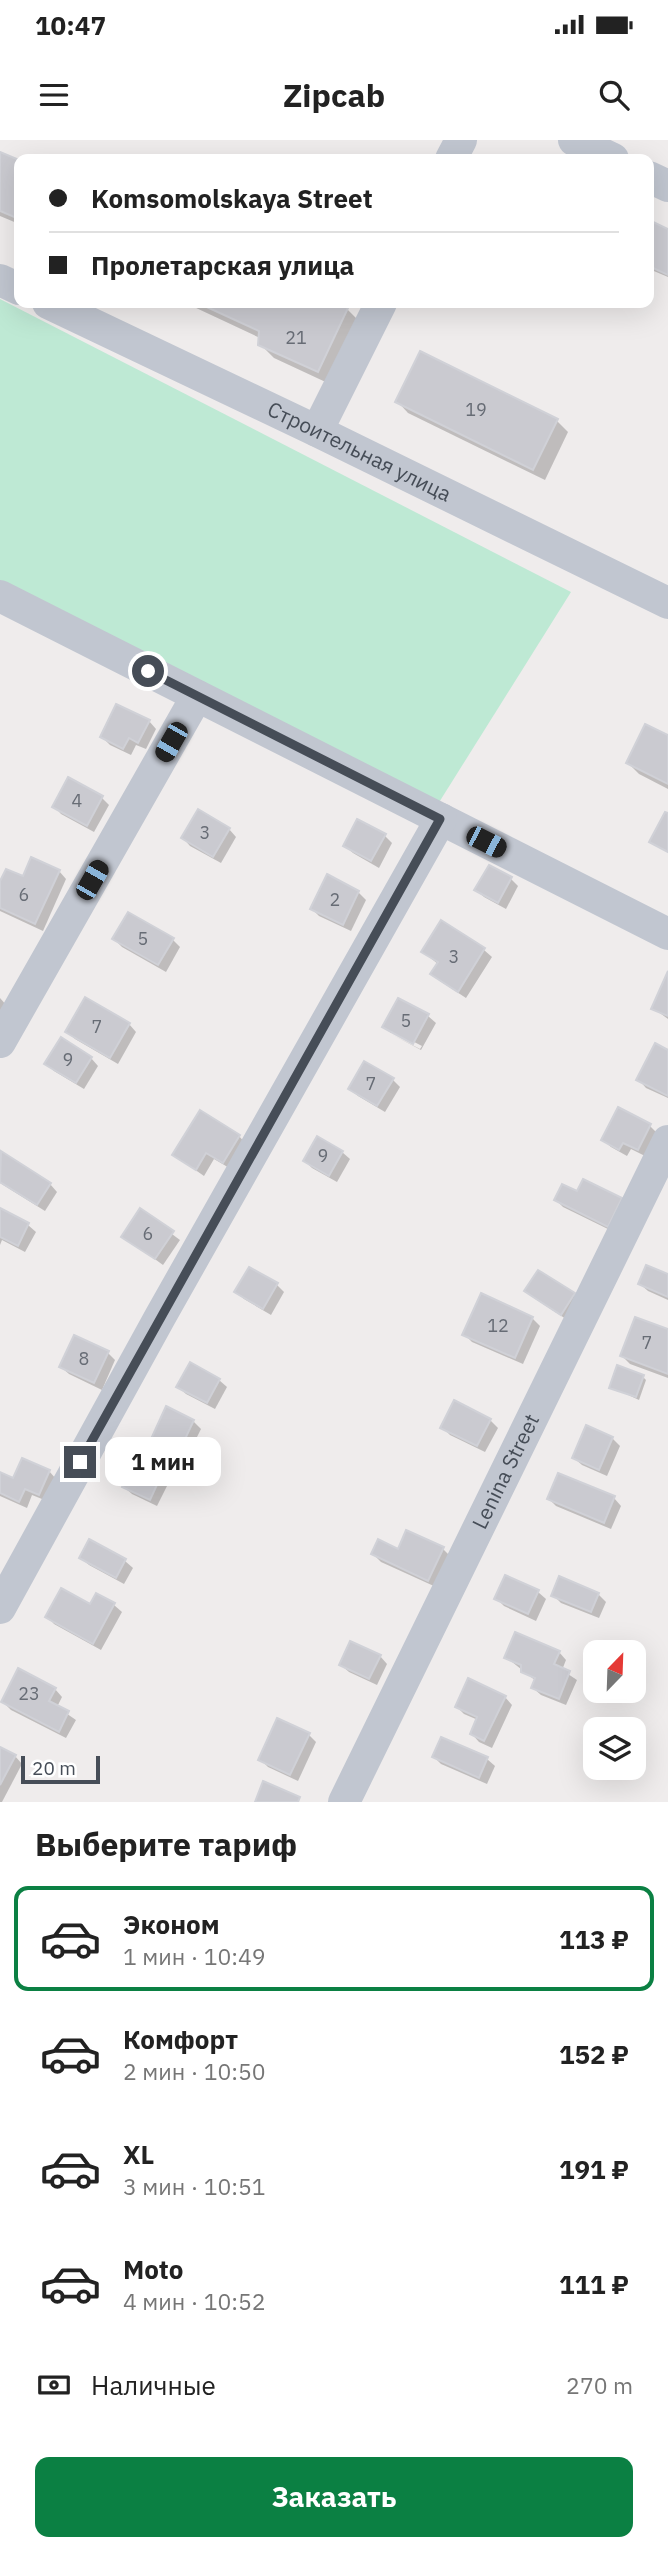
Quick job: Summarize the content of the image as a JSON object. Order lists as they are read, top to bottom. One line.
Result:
{"streets":{"street":["Строительная улица","Lenina Street"]},"house_numbers":["21","19","4","3","6","2","5","3","5","7","9","7","9","6","12","7","8","23"],"scale_bar":"20 m","north":"top right","page":{"status":"10:47","header":"Zipcab","banner":["Komsomolskaya Street","Пролетарская улица"],"bubble":"1 мин","scale":"20 m","heading":"Выберите тариф","list":[{"name":"Эконом","note":"1 мин · 10:49","value":"113 ₽"},{"name":"Комфорт","note":"2 мин · 10:50","value":"152 ₽"},{"name":"XL","note":"3 мин · 10:51","value":"191 ₽"},{"name":"Moto","note":"4 мин · 10:52","value":"111 ₽"}],"pay":["Наличные","270 m"],"buttons":"Заказать"}}
